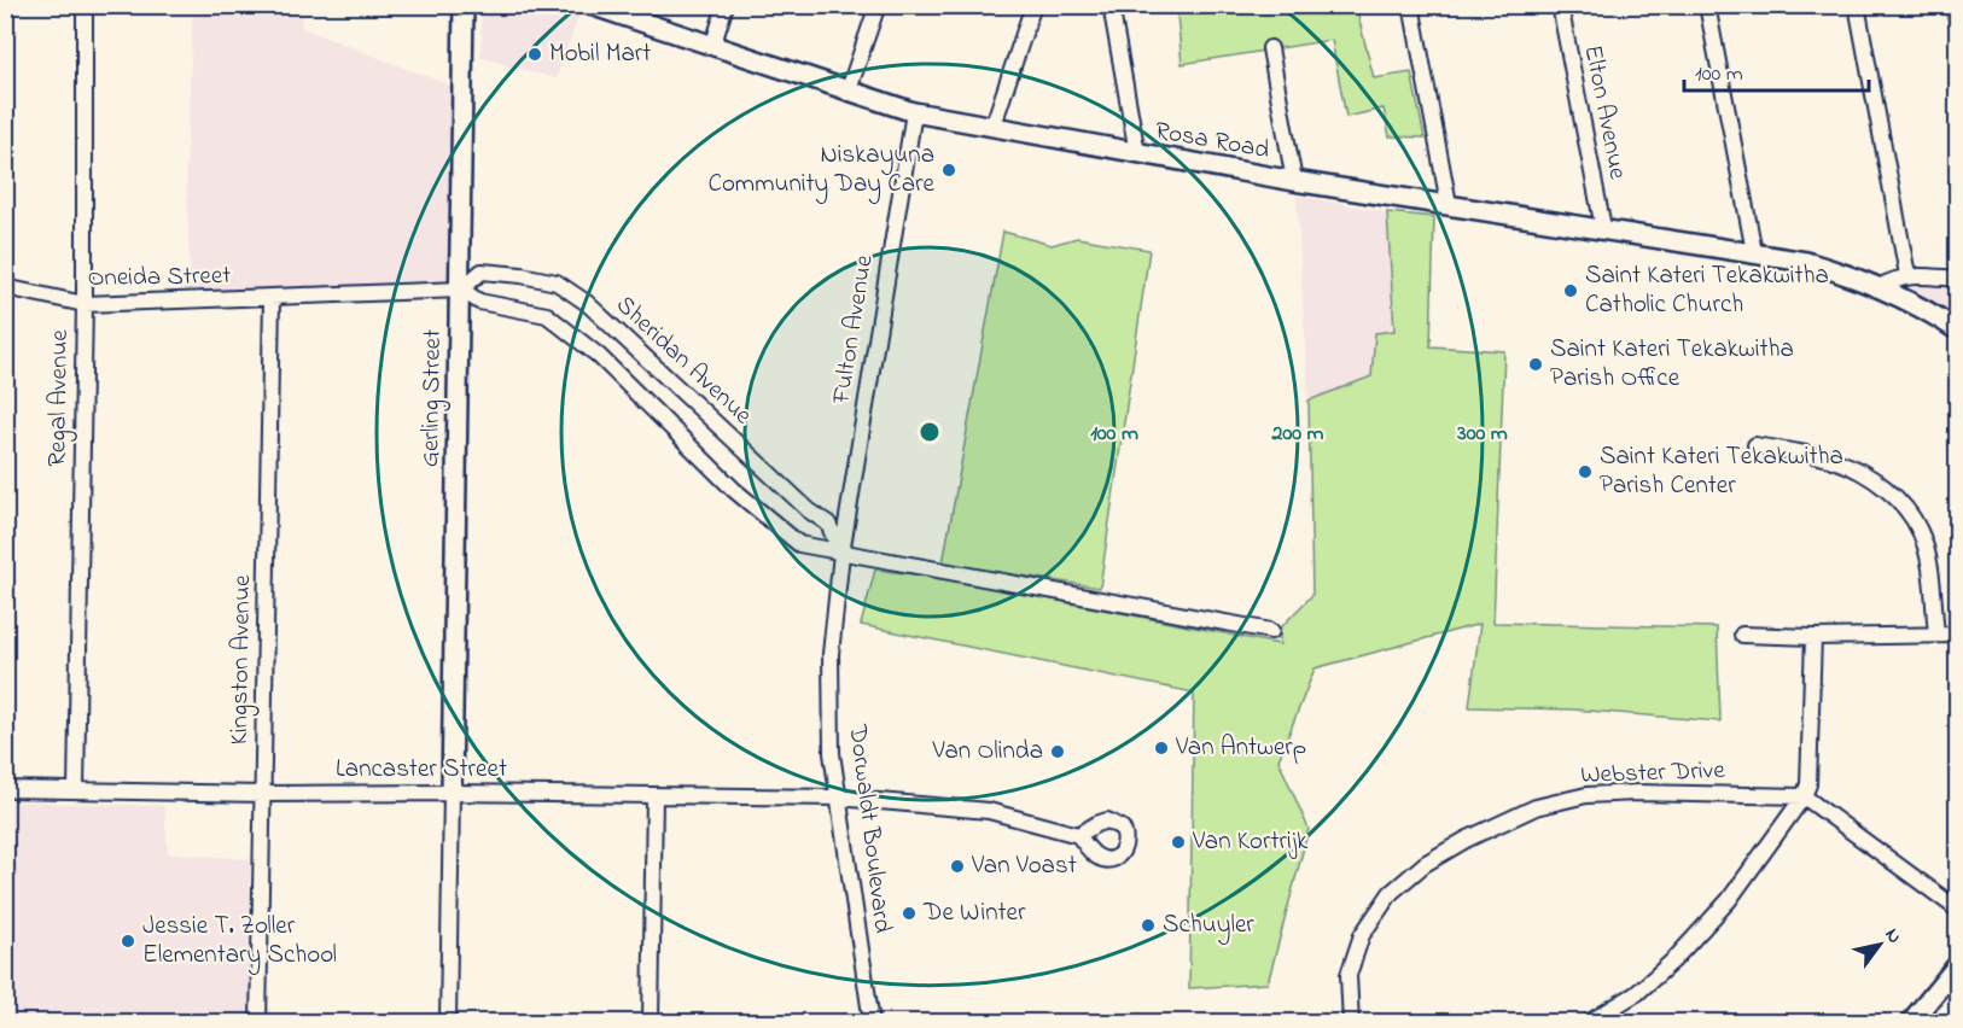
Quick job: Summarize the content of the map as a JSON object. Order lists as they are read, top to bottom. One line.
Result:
{"streets":{"street":["Elton Avenue","Rosa Road","Oneida Street","Fulton Avenue","Sheridan Avenue","Regal Avenue","Gerling Street","Kingston Avenue","Lancaster Street","Webster Drive","Dorwaldt Boulevard"]},"crossings":[["Elton Avenue","Rosa Road"],["Rosa Road","Fulton Avenue"],["Oneida Street","Sheridan Avenue"],["Oneida Street","Regal Avenue"],["Oneida Street","Kingston Avenue"],["Fulton Avenue","Sheridan Avenue"],["Fulton Avenue","Dorwaldt Boulevard"],["Sheridan Avenue","Gerling Street"],["Sheridan Avenue","Kingston Avenue"],["Sheridan Avenue","Dorwaldt Boulevard"],["Regal Avenue","Lancaster Street"],["Gerling Street","Lancaster Street"],["Kingston Avenue","Lancaster Street"],["Lancaster Street","Dorwaldt Boulevard"]],"places":["Mobil Mart","Niskayuna Community Day Care","Saint Kateri Tekakwitha Catholic Church","Saint Kateri Tekakwitha Parish Office","Saint Kateri Tekakwitha Parish Center","Van Antwerp","Van Olinda","Van Kortrijk","Van Voast","De Winter","Schuyler","Jessie T. Zoller Elementary School"],"scale_bar":"100 m","north":"top right","rings":["100 m","200 m","300 m"]}
